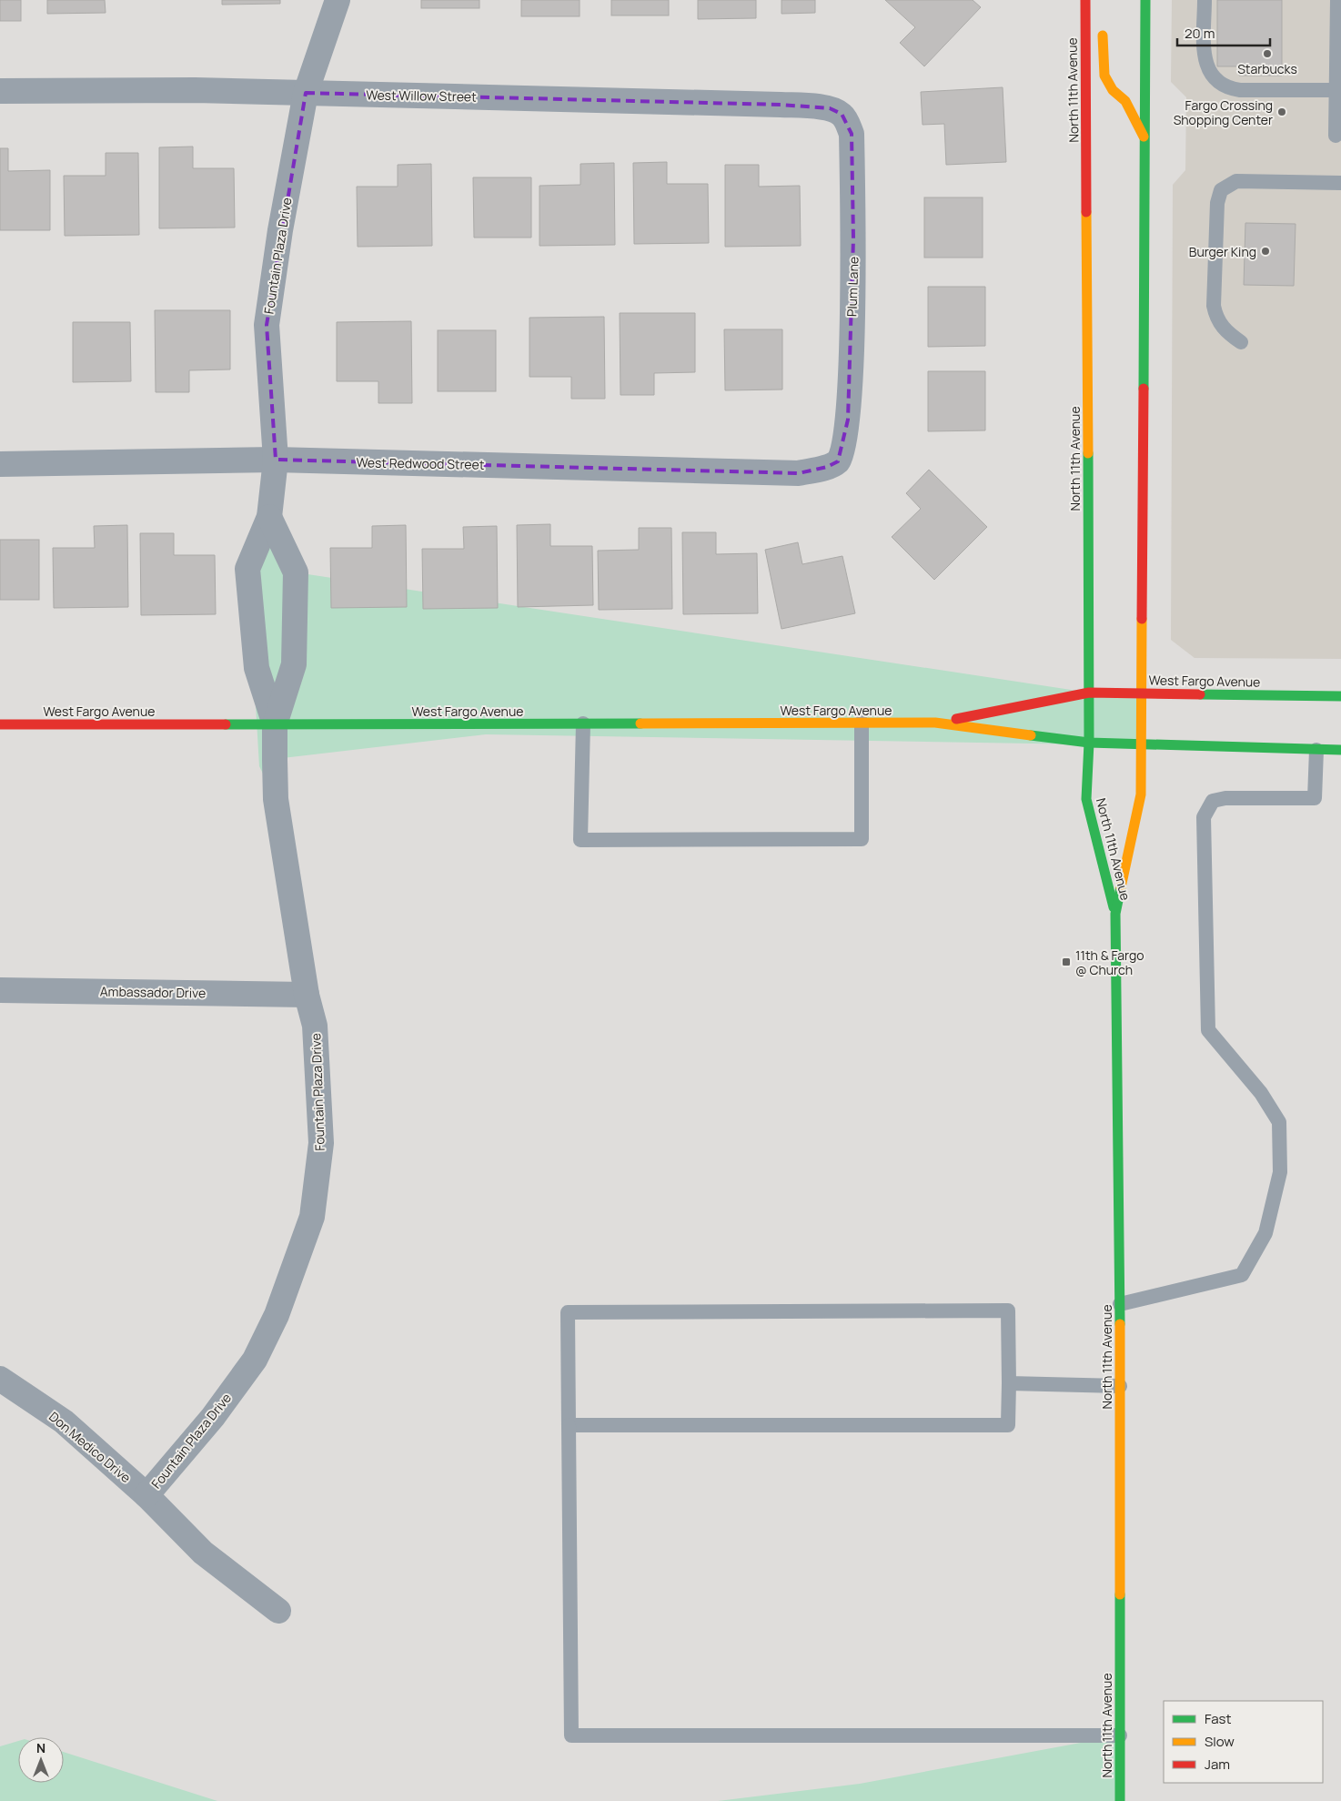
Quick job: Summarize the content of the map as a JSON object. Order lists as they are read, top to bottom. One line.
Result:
{"streets":{"main road":["North 11th Avenue","West Fargo Avenue"],"street":["West Willow Street","Fountain Plaza Drive","Plum Lane","West Redwood Street","Ambassador Drive","Don Medico Drive"]},"crossings":[["North 11th Avenue","West Fargo Avenue"],["West Willow Street","Fountain Plaza Drive"],["West Willow Street","Plum Lane"],["Fountain Plaza Drive","West Redwood Street"],["Fountain Plaza Drive","West Fargo Avenue"],["Fountain Plaza Drive","Ambassador Drive"],["Fountain Plaza Drive","Don Medico Drive"],["Plum Lane","West Redwood Street"]],"places":{"other":["Starbucks","Fargo Crossing Shopping Center","Burger King"],"transit":["11th & Fargo @ Church"]},"legend":["Fast","Slow","Jam"],"scale_bar":"20 m","north":"top"}
